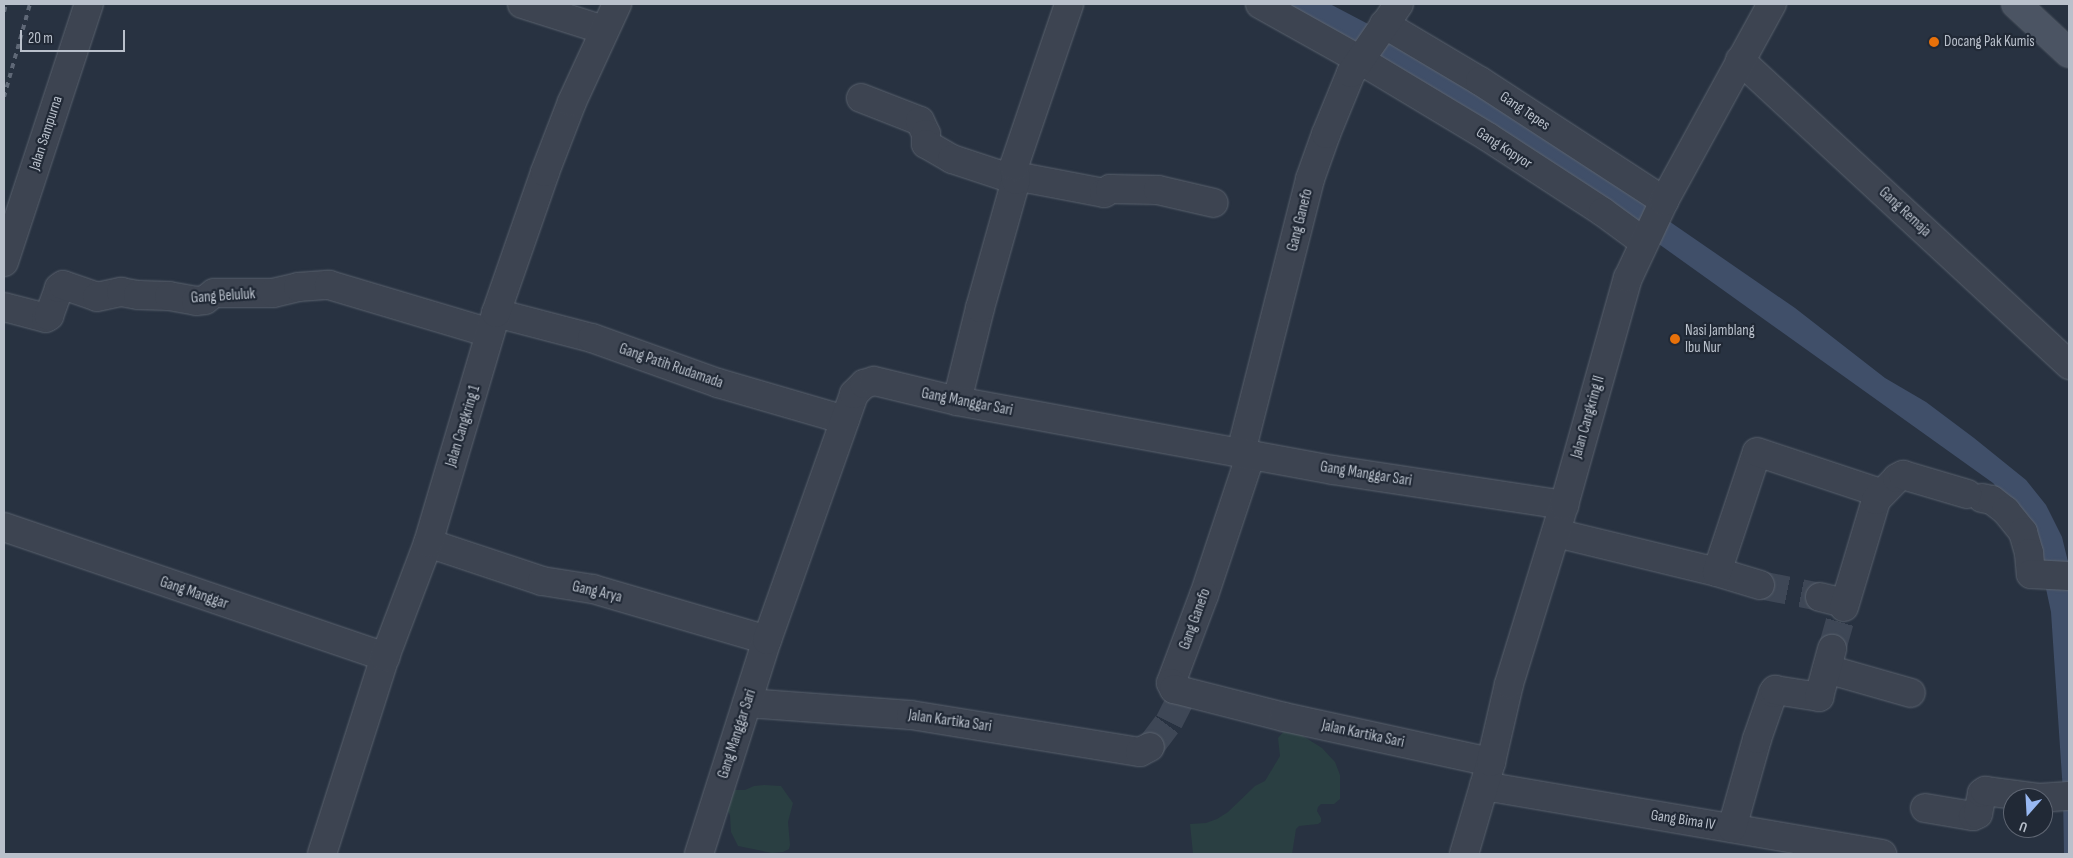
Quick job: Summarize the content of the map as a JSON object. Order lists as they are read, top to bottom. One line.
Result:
{"streets":{"street":["Gang Tepes","Jalan Sampurna","Gang Kopyor","Gang Remaja","Gang Ganefo","Gang Beluluk","Gang Patih Rudamada","Gang Manggar Sari","Jalan Cangkring II","Jalan Cangkring 1","Gang Arya","Gang Manggar","Jalan Kartika Sari","Gang Bima IV"]},"crossings":[["Gang Tepes","Gang Ganefo"],["Gang Tepes","Jalan Cangkring II"],["Gang Kopyor","Gang Ganefo"],["Gang Kopyor","Jalan Cangkring II"],["Gang Remaja","Jalan Cangkring II"],["Gang Ganefo","Gang Manggar Sari"],["Gang Ganefo","Jalan Kartika Sari"],["Gang Beluluk","Gang Patih Rudamada"],["Gang Beluluk","Jalan Cangkring 1"],["Gang Patih Rudamada","Gang Manggar Sari"],["Gang Patih Rudamada","Jalan Cangkring 1"],["Gang Manggar Sari","Jalan Cangkring II"],["Gang Manggar Sari","Gang Arya"],["Gang Manggar Sari","Jalan Kartika Sari"],["Jalan Cangkring II","Jalan Kartika Sari"],["Jalan Cangkring II","Gang Bima IV"],["Jalan Cangkring 1","Gang Arya"],["Jalan Cangkring 1","Gang Manggar"],["Jalan Kartika Sari","Gang Bima IV"]],"places":["Docang Pak Kumis","Nasi Jamblang Ibu Nur"],"scale_bar":"20 m","north":"bottom"}
